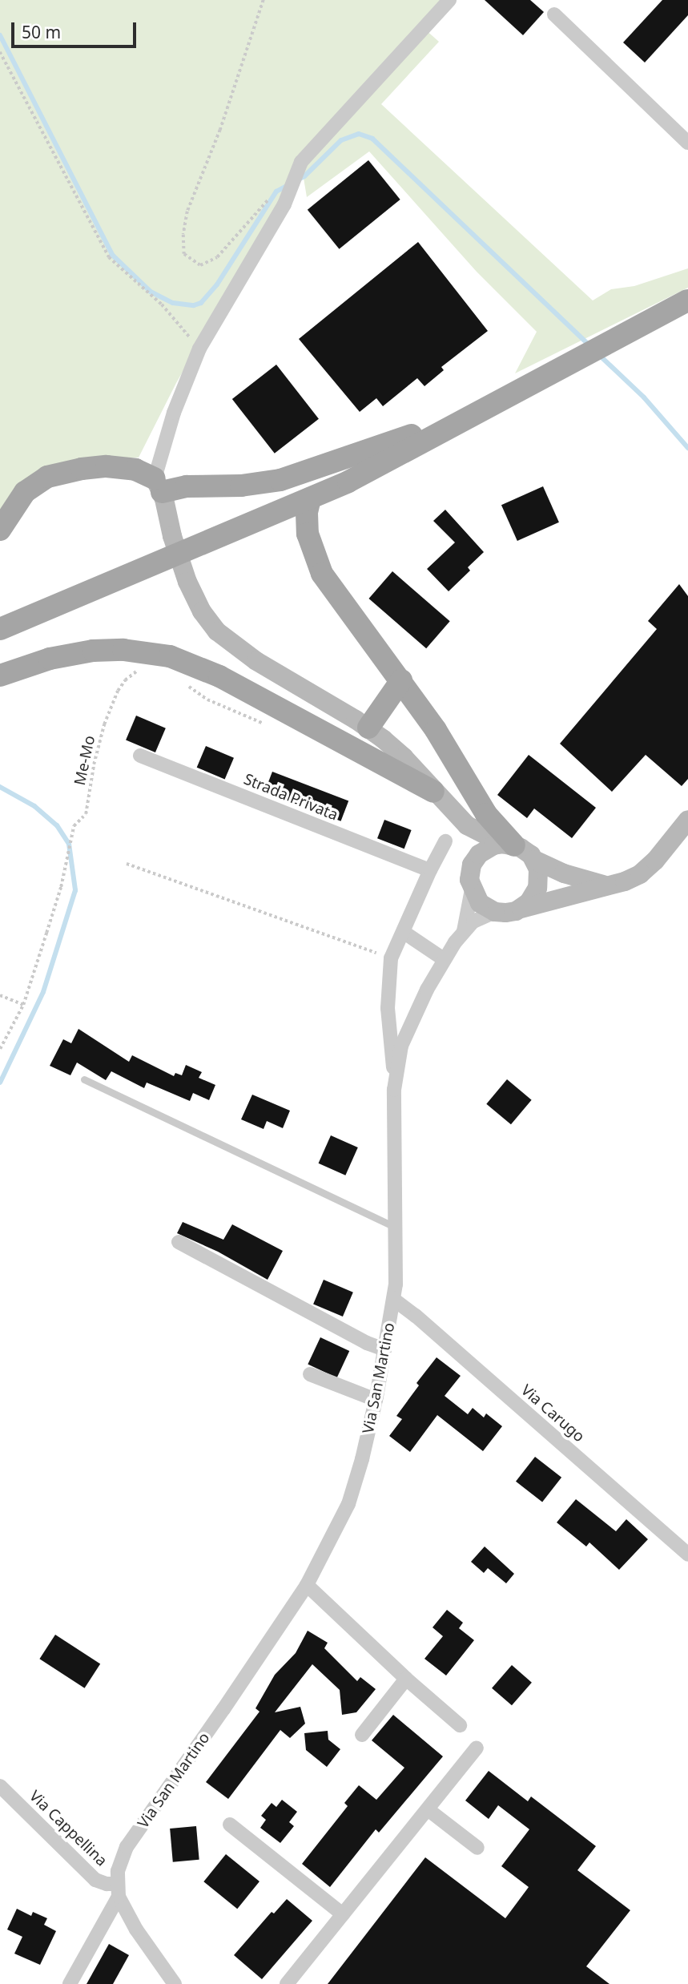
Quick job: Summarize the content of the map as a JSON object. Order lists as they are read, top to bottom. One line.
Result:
{"streets":{"street":["Strada Privata","Via San Martino","Via Carugo","Via Cappellina"],"path":["Me-Mo"]},"crossings":[["Via San Martino","Via Carugo"],["Via San Martino","Via Cappellina"]],"scale_bar":"50 m"}
